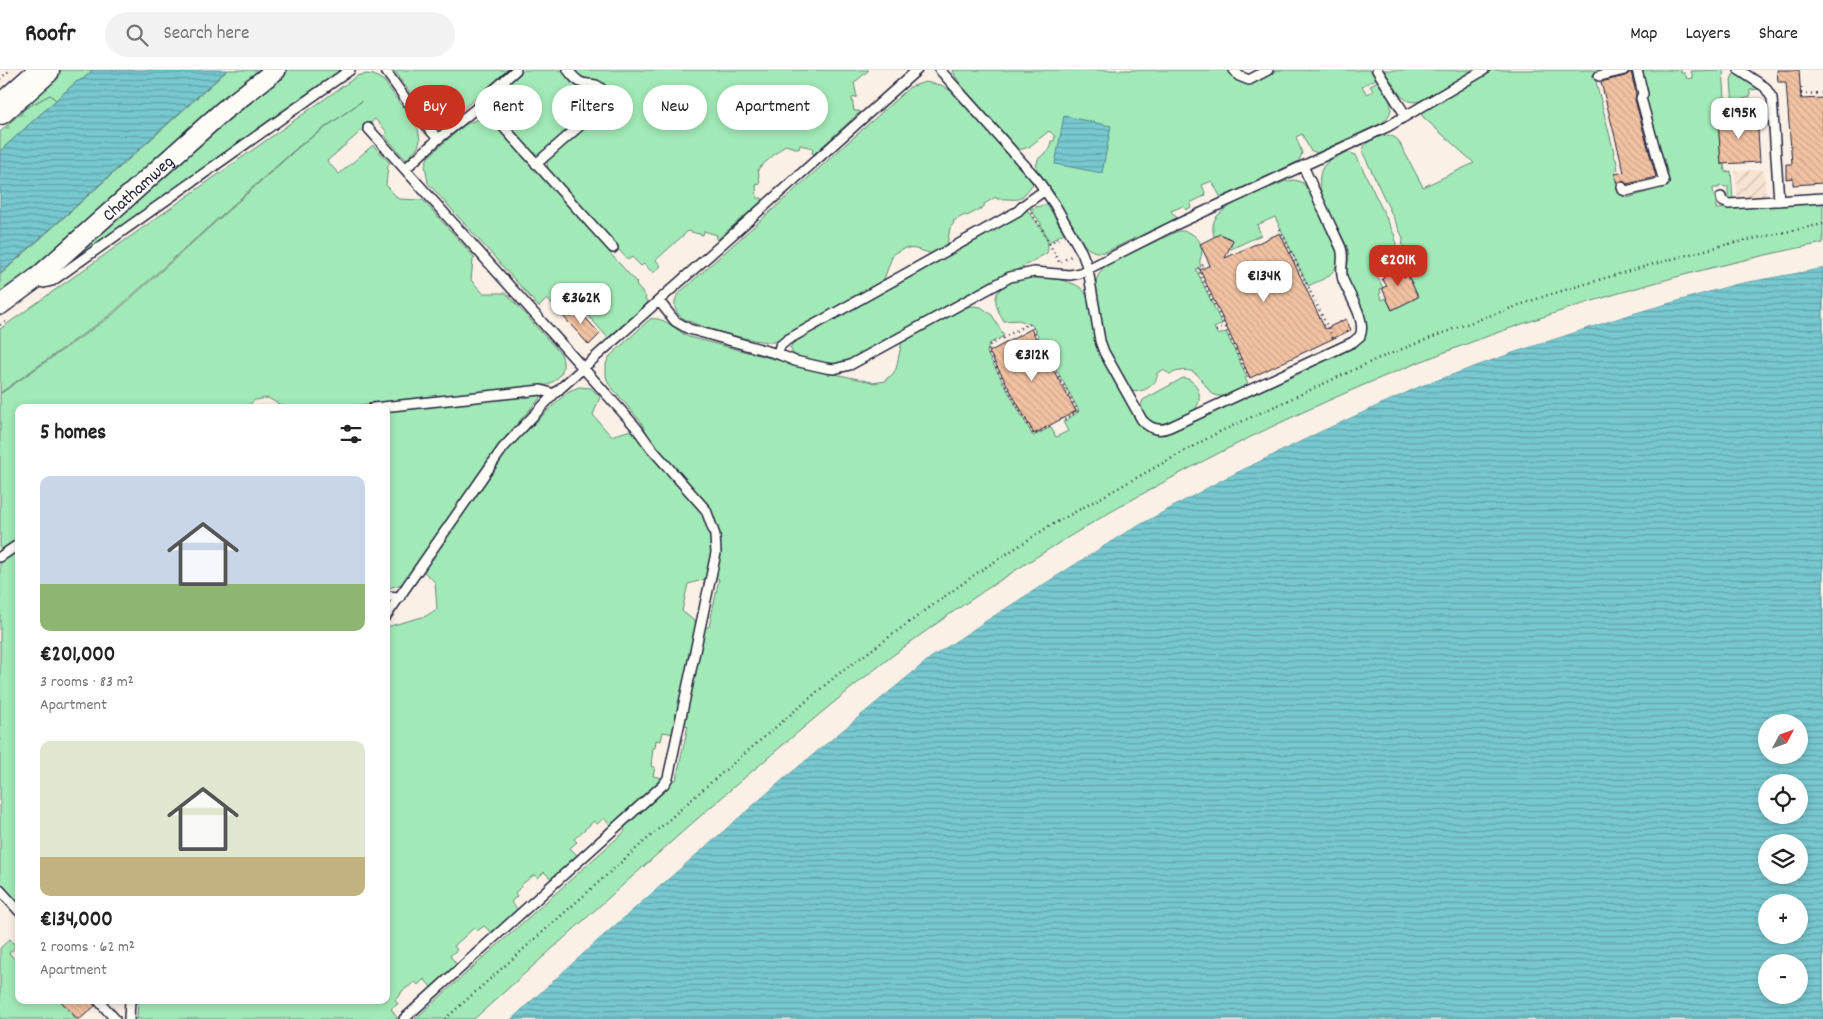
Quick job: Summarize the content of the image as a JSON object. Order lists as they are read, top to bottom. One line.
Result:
{"streets":{"street":["Chathamweg"]},"north":"top right","page":{"header":"Roofr","search":"Search here","nav":["Map","Layers","Share"],"chip":["Buy","Rent","Filters","New","Apartment"],"price":["€195K","€201K","€134K","€362K","€312K"],"heading":"5 homes","list":[{"name":"€201,000","note":"3 rooms · 83 m² · Apartment"},{"name":"€134,000","note":"2 rooms · 62 m² · Apartment"}],"map_buttons":["+","−"]}}
